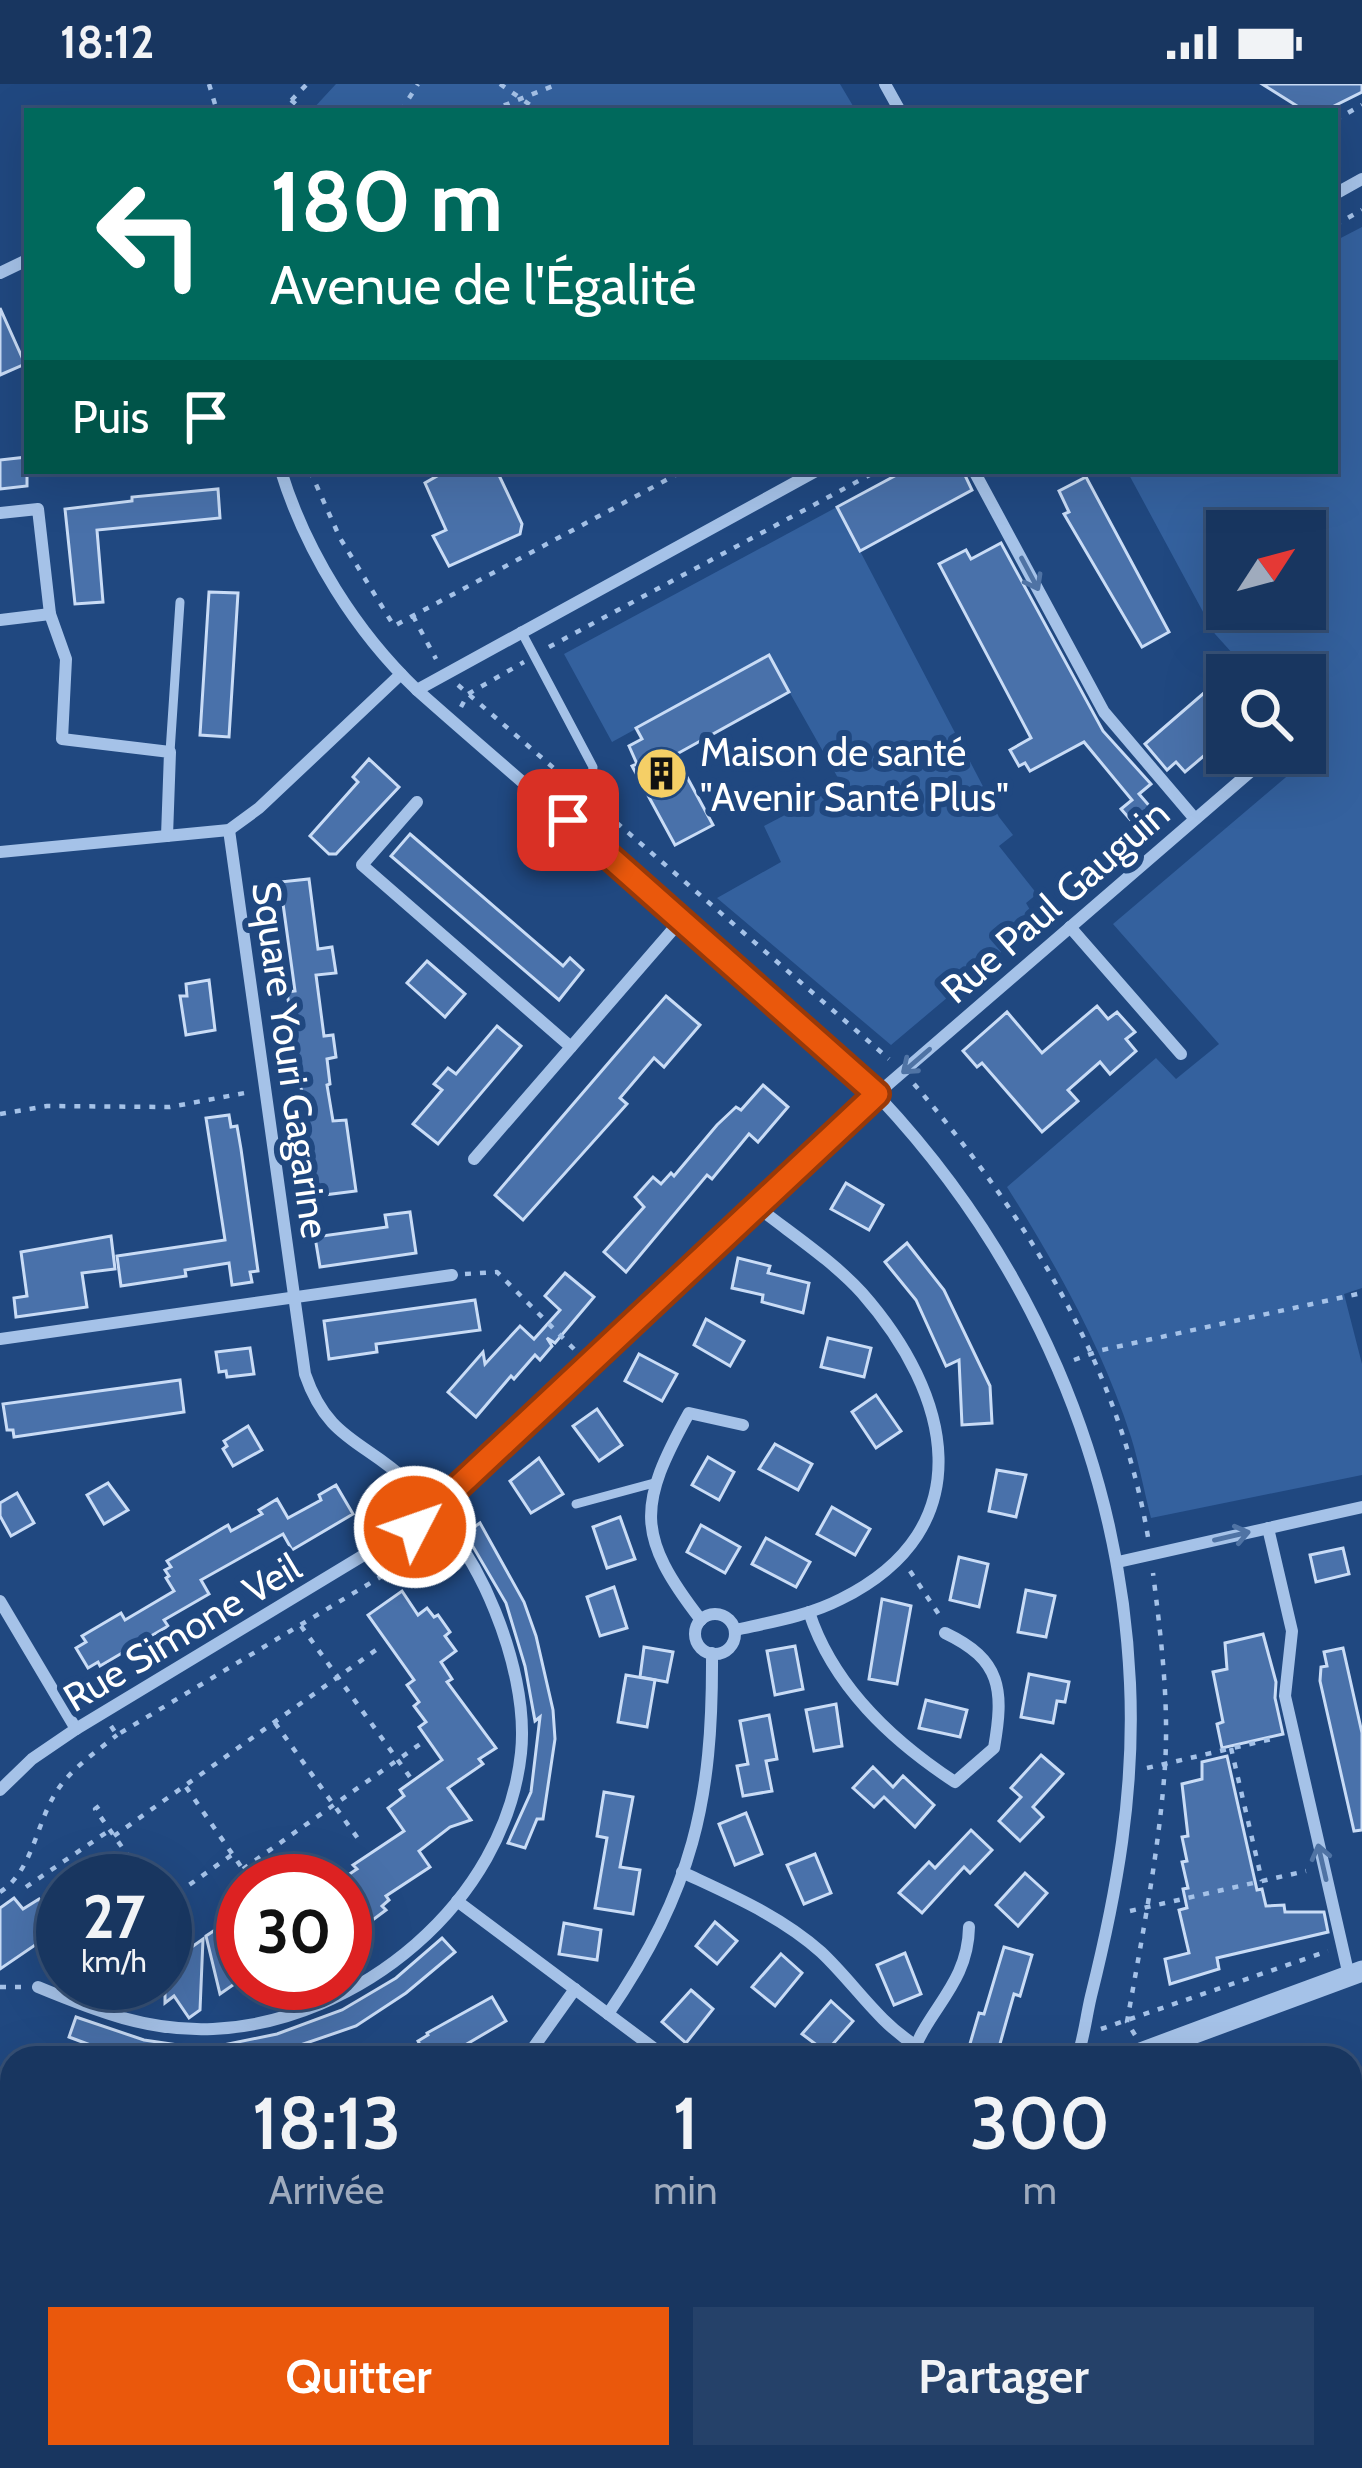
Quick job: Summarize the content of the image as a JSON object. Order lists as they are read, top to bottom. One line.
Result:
{"streets":{"street":["Rue Paul Gauguin","Square Youri Gagarine","Rue Simone Veil"]},"crossings":[["Rue Paul Gauguin","Rue Simone Veil"],["Square Youri Gagarine","Rue Simone Veil"]],"one_way":["Rue Paul Gauguin"],"places":{"building":["Maison de santé \"Avenir Santé Plus\""]},"north":"top right","page":{"status":"18:12","turn":["180 m","Avenue de l'Égalité"],"then":"Puis","speed":"27 km/h","limit":"30","eta":["18:13","Arrivée","1","min","300","m"],"buttons":["Quitter","Partager"]}}
